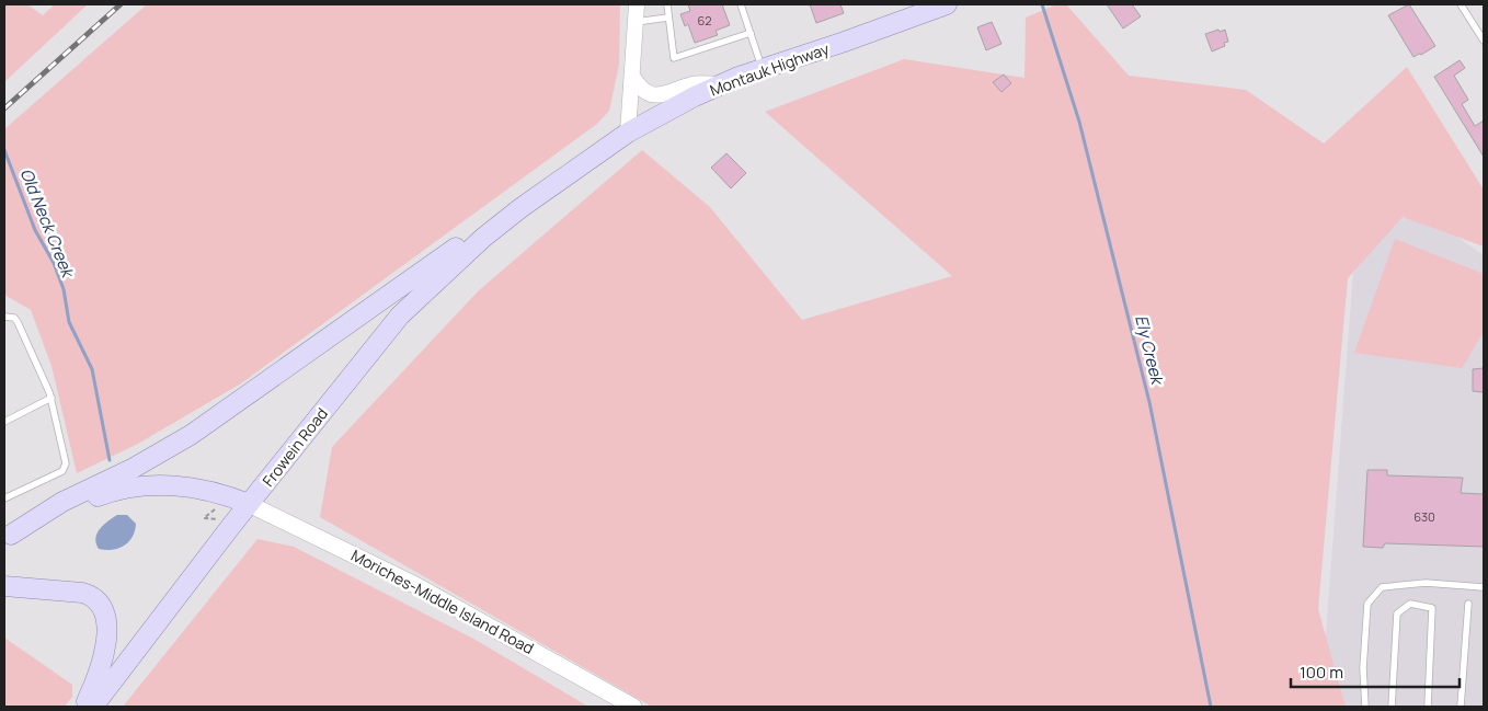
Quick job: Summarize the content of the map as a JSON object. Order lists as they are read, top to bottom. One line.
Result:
{"streets":{"main road":["Montauk Highway","Frowein Road","Moriches-Middle Island Road"]},"crossings":[["Montauk Highway","Frowein Road"],["Frowein Road","Moriches-Middle Island Road"]],"water":["Old Neck Creek","Ely Creek"],"house_numbers":["62","630"],"scale_bar":"100 m"}
